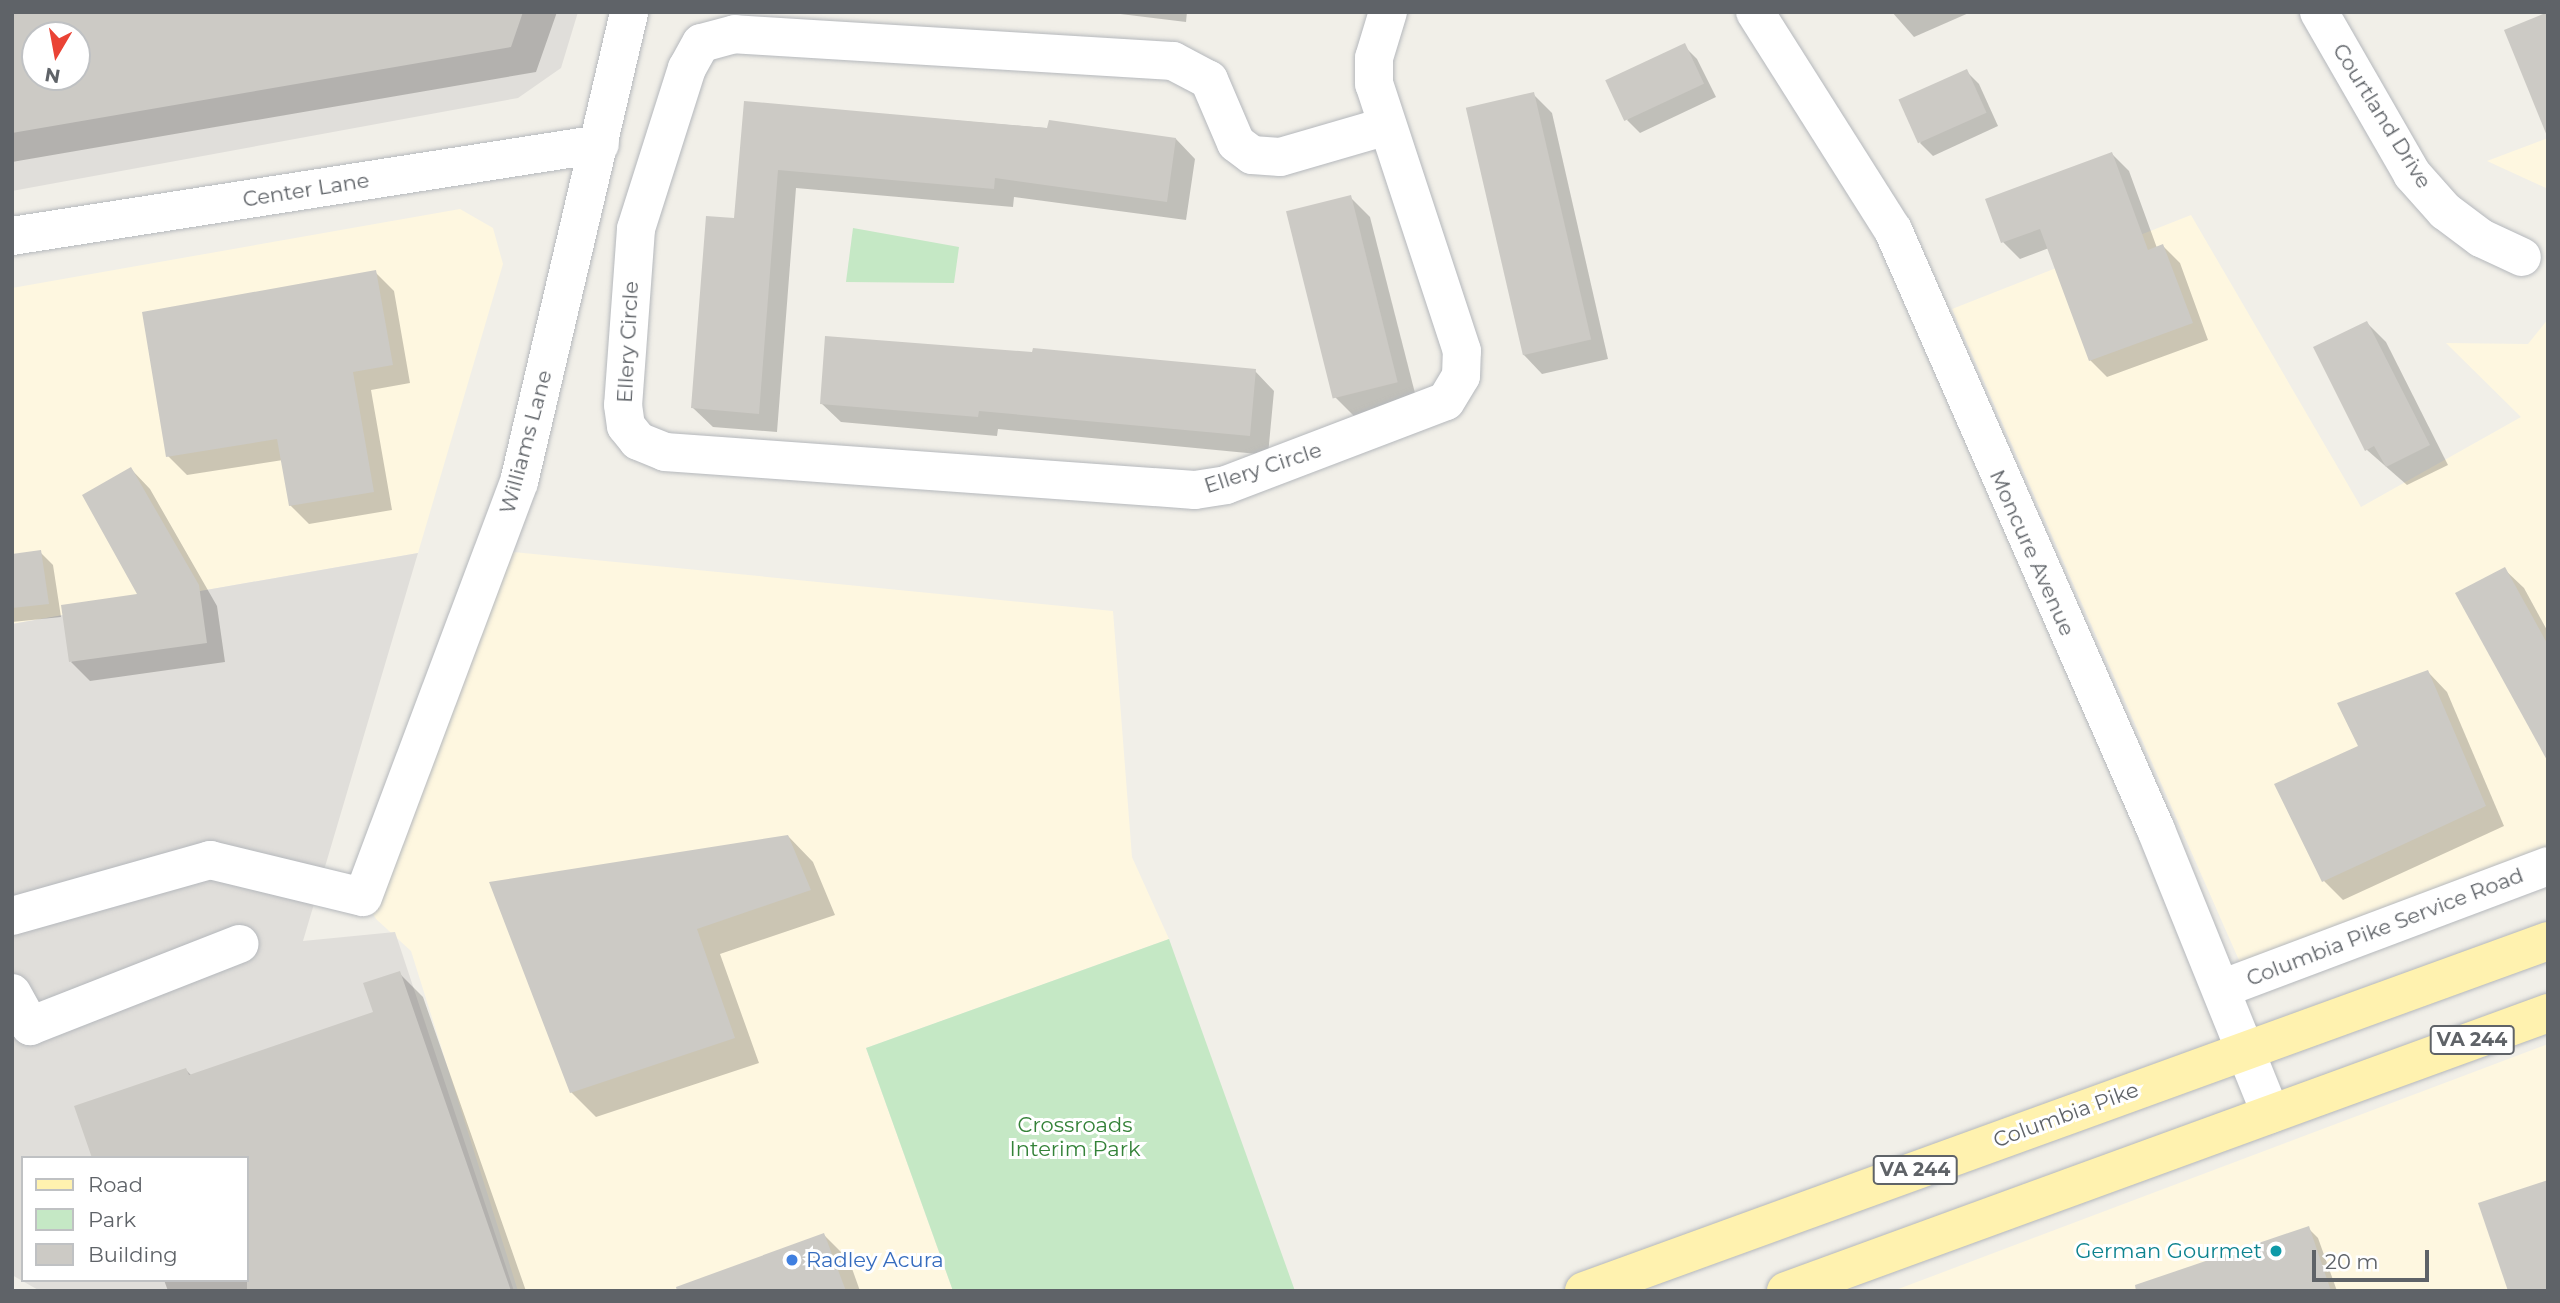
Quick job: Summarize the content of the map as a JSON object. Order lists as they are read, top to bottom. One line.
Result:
{"streets":{"main road":["VA 244","Columbia Pike"],"street":["Courtland Drive","Center Lane","Ellery Circle","Williams Lane","Moncure Avenue","Columbia Pike Service Road"]},"crossings":[["Center Lane","Williams Lane"],["Moncure Avenue","Columbia Pike Service Road"],["Moncure Avenue","VA 244"],["Moncure Avenue","Columbia Pike"]],"parks":["Crossroads Interim Park"],"places":["German Gourmet","Radley Acura"],"legend":["Road","Park","Building"],"scale_bar":"20 m","north":"bottom"}
